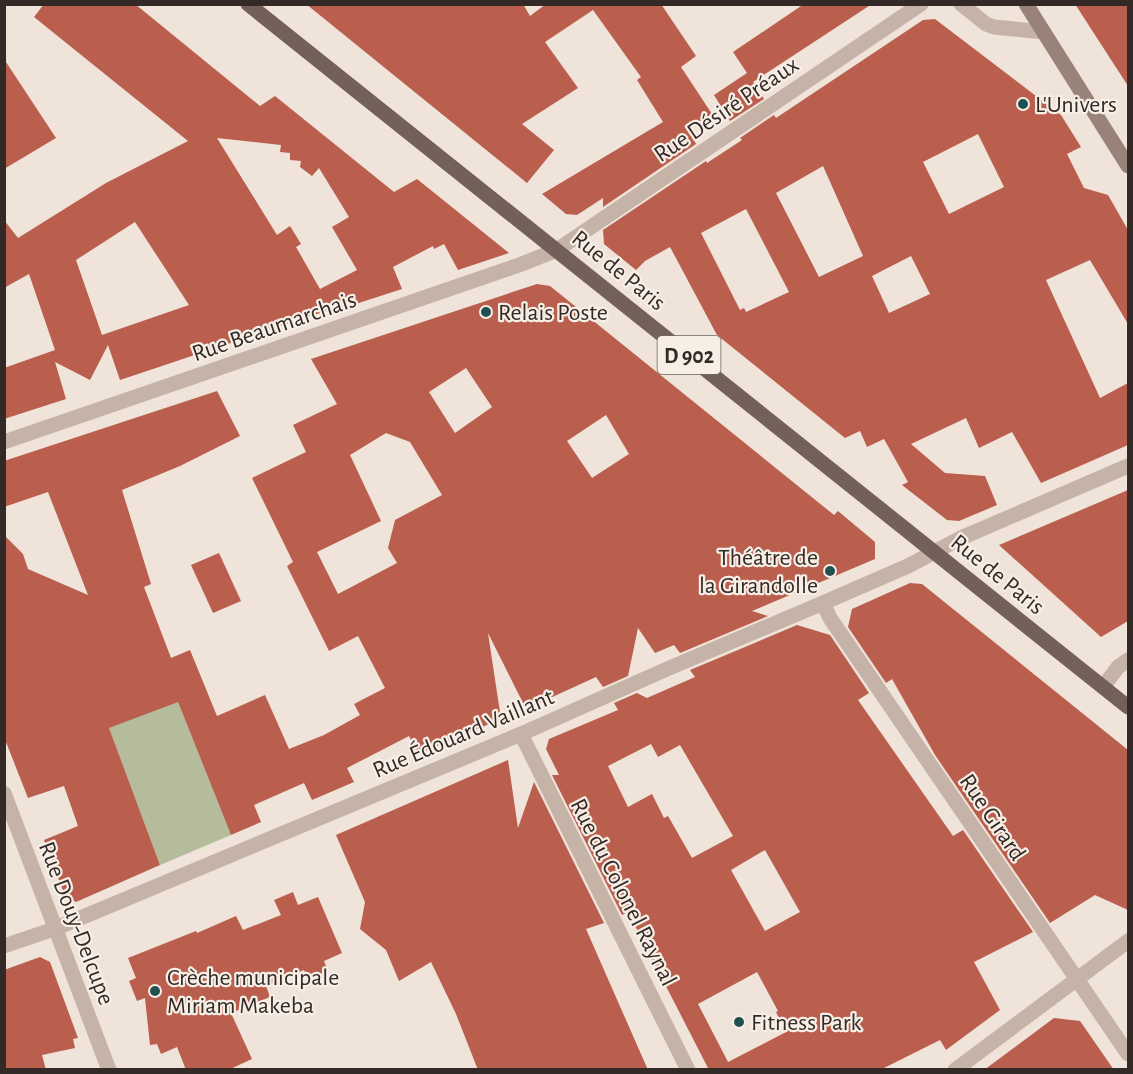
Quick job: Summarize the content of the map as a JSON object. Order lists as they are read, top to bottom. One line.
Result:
{"streets":{"main road":["Rue de Paris","D 902"],"street":["Rue Désiré Préaux","Rue Beaumarchais","Rue Édouard Vaillant","Rue Girard","Rue du Colonel Raynal","Rue Douy-Delcupe"]},"crossings":[["Rue Désiré Préaux","Rue de Paris"],["Rue Désiré Préaux","Rue Beaumarchais"],["Rue de Paris","Rue Beaumarchais"],["Rue de Paris","Rue Édouard Vaillant"],["Rue Édouard Vaillant","Rue Girard"],["Rue Édouard Vaillant","Rue du Colonel Raynal"],["Rue Édouard Vaillant","Rue Douy-Delcupe"]],"places":["L'Univers","Relais Poste","Théâtre de la Girandolle","Crèche municipale Miriam Makeba","Fitness Park"]}
